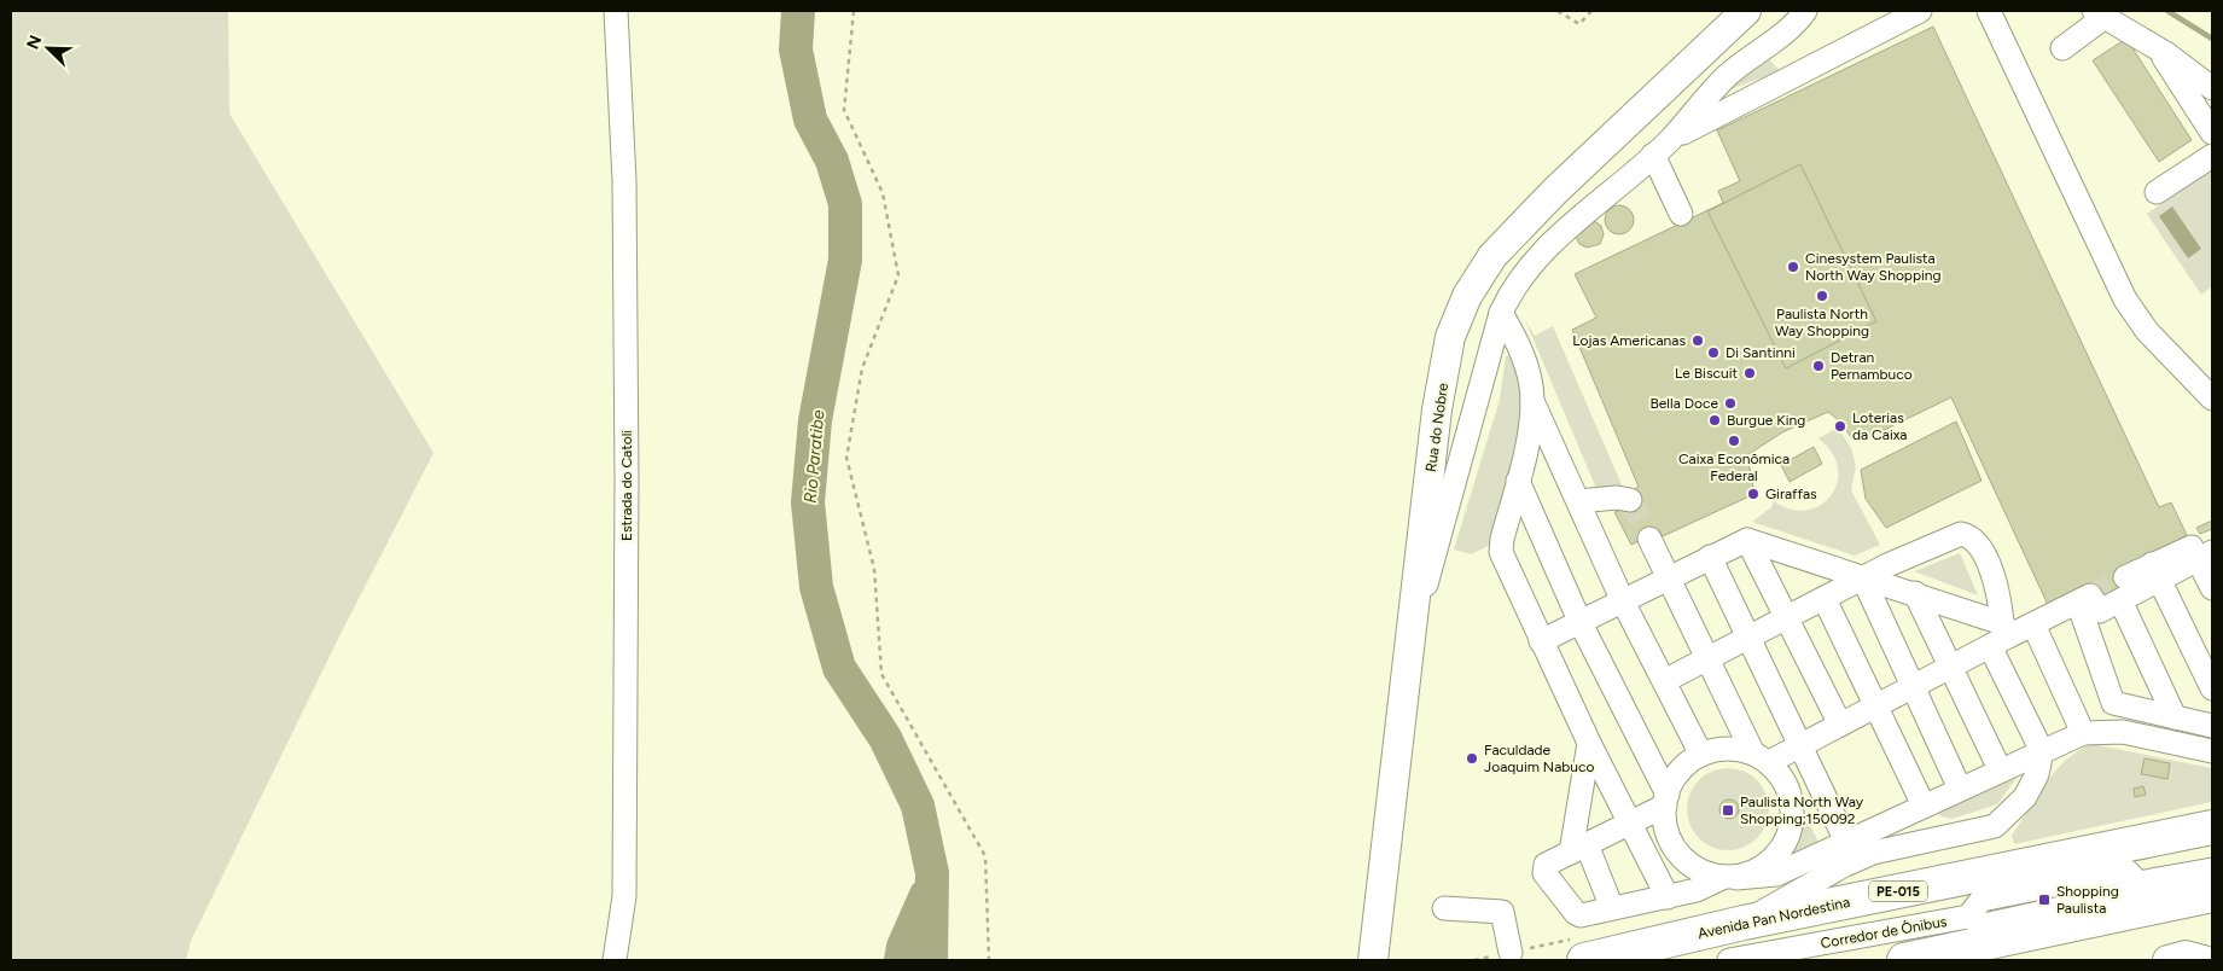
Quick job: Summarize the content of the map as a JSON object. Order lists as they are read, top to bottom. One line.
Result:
{"streets":{"highway":["PE-015","Avenida Pan Nordestina"],"main road":["Rua do Nobre"],"street":["Estrada do Catoli","Corredor de Ônibus"]},"water":["Rio Paratibe"],"places":{"other":["Cinesystem Paulista North Way Shopping","Paulista North Way Shopping","Lojas Americanas","Di Santinni","Detran Pernambuco","Le Biscuit","Bella Doce","Burgue King","Loterias da Caixa","Caixa Econômica Federal","Giraffas","Faculdade Joaquim Nabuco"],"transit":["Paulista North Way Shopping;150092","Shopping Paulista"]},"north":"top left"}
